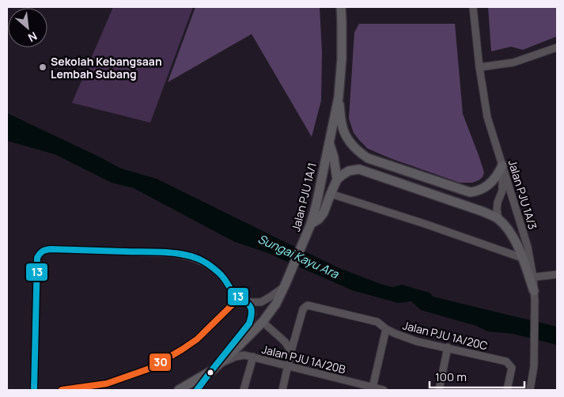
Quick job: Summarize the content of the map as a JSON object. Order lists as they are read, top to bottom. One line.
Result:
{"streets":{"main road":["Jalan PJU 1A/1"],"street":["Jalan PJU 1A/3","Jalan PJU 1A/20C","Jalan PJU 1A/20B"]},"crossings":[["Jalan PJU 1A/1","Jalan PJU 1A/20B"]],"water":["Sungai Kayu Ara"],"places":["Sekolah Kebangsaan Lembah Subang"],"lines":["transit line 13","transit line 30"],"scale_bar":"100 m","north":"bottom right"}
